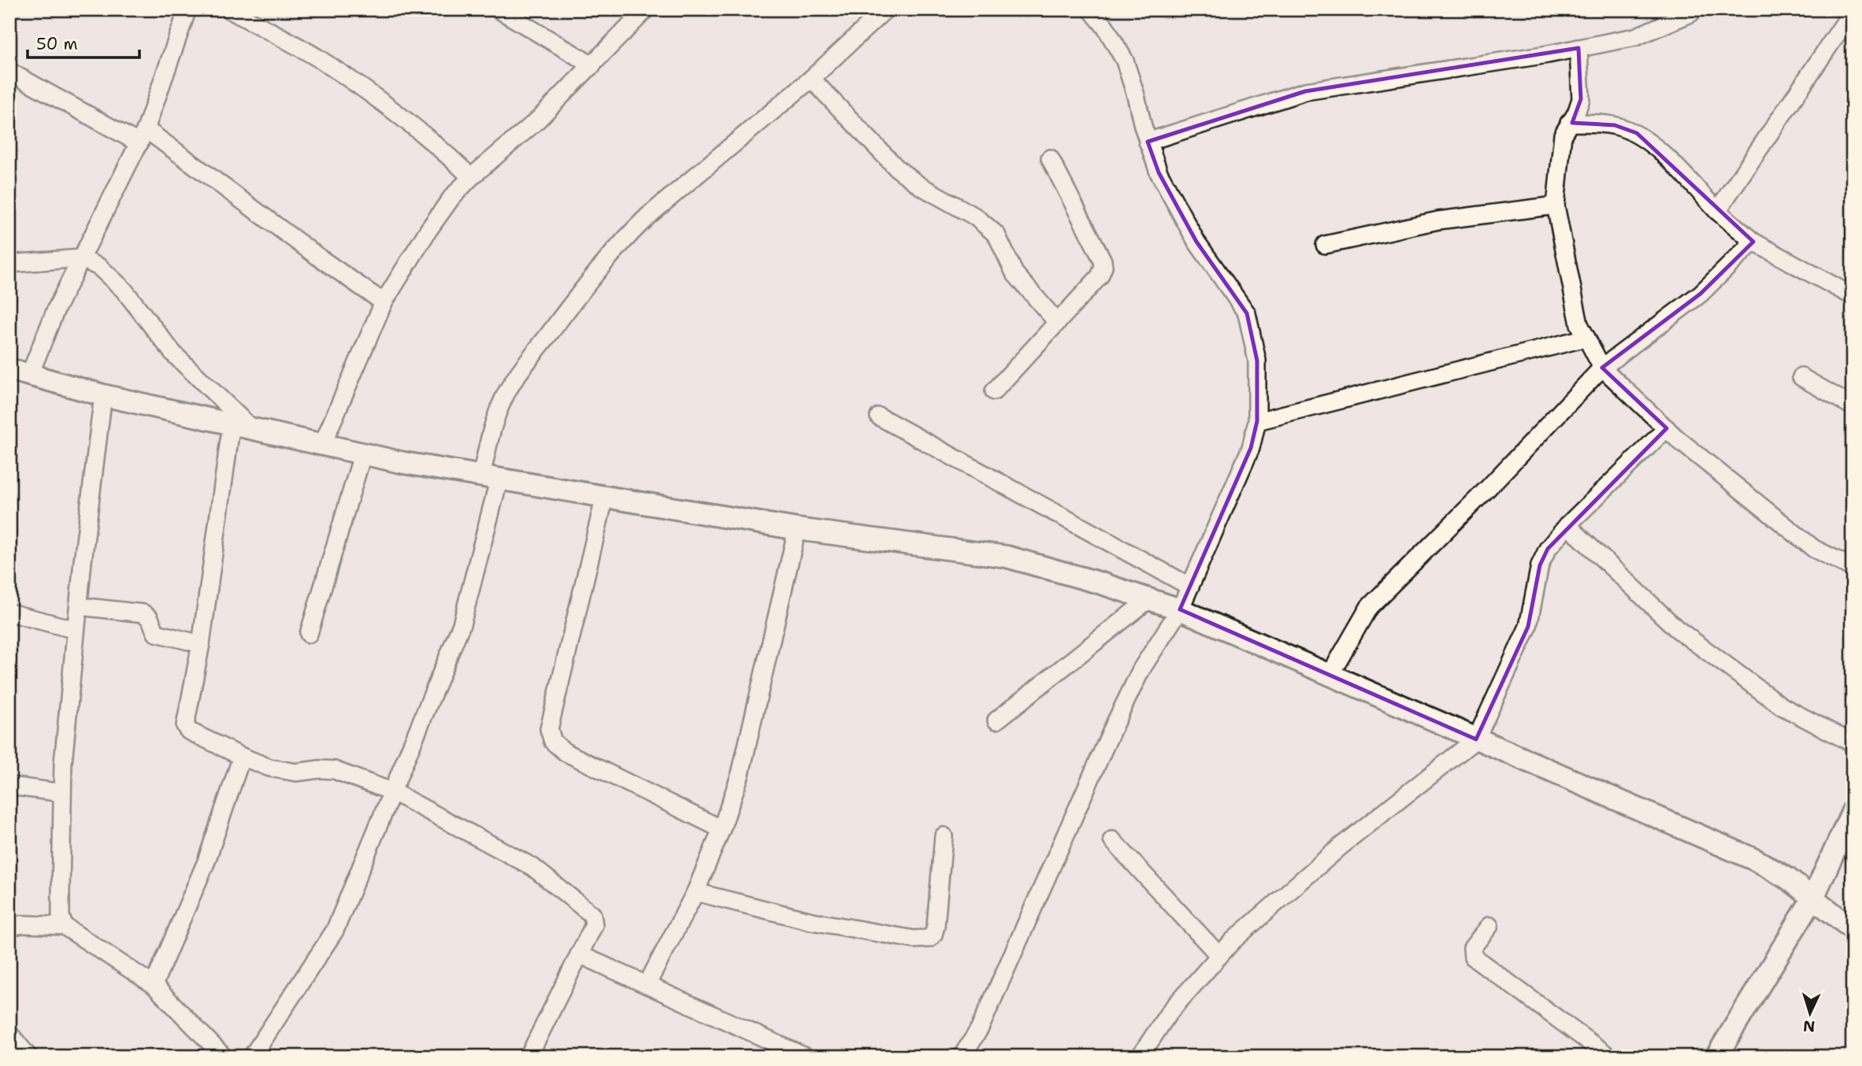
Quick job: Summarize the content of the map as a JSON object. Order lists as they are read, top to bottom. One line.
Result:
{"scale_bar":"50 m","north":"bottom"}
